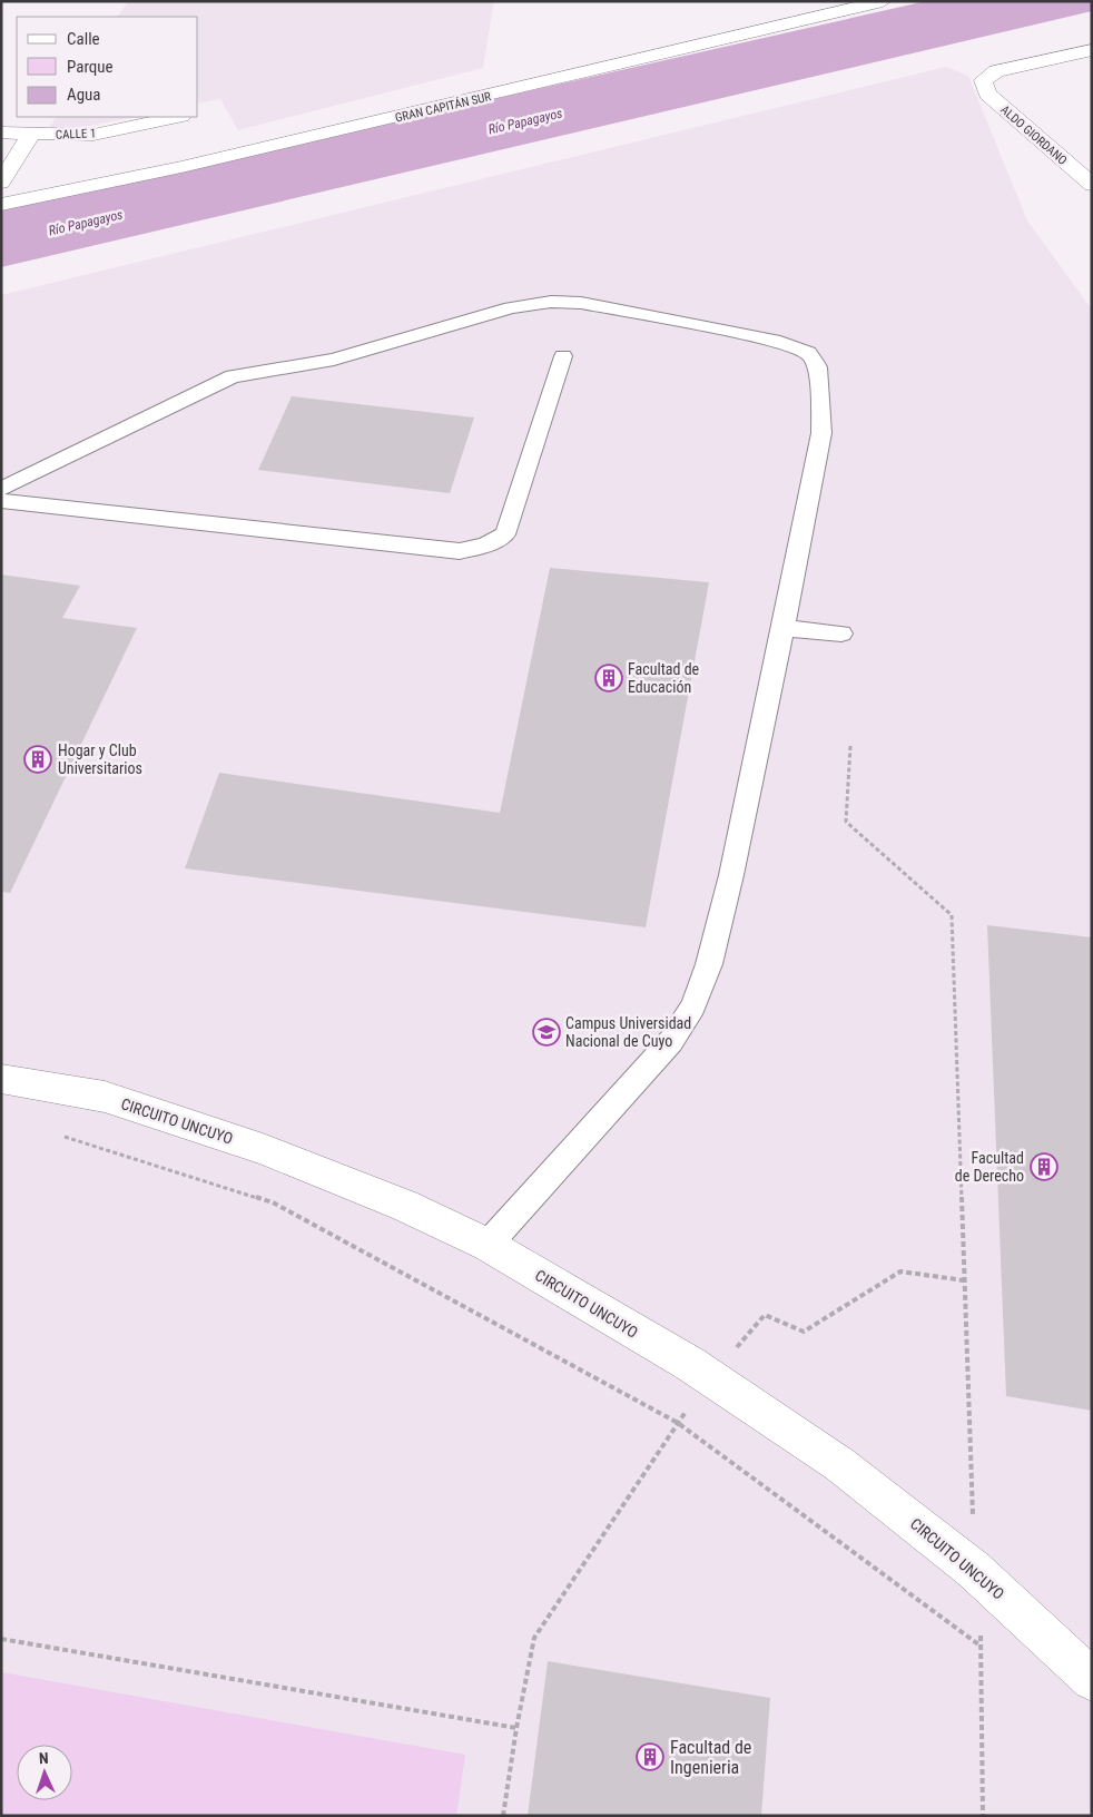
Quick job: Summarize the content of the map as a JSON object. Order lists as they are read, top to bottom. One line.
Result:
{"streets":{"street":["GRAN CAPITÁN SUR","CALLE 1","ALDO GIORDANO","CIRCUITO UNCUYO"]},"water":["Río Papagayos"],"places":{"building":["Facultad de Educación","Hogar y Club Universitarios","Facultad de Derecho","Facultad de Ingenieria"],"school or university":["Campus Universidad Nacional de Cuyo"]},"legend":["Calle","Parque","Agua"],"north":"top"}
